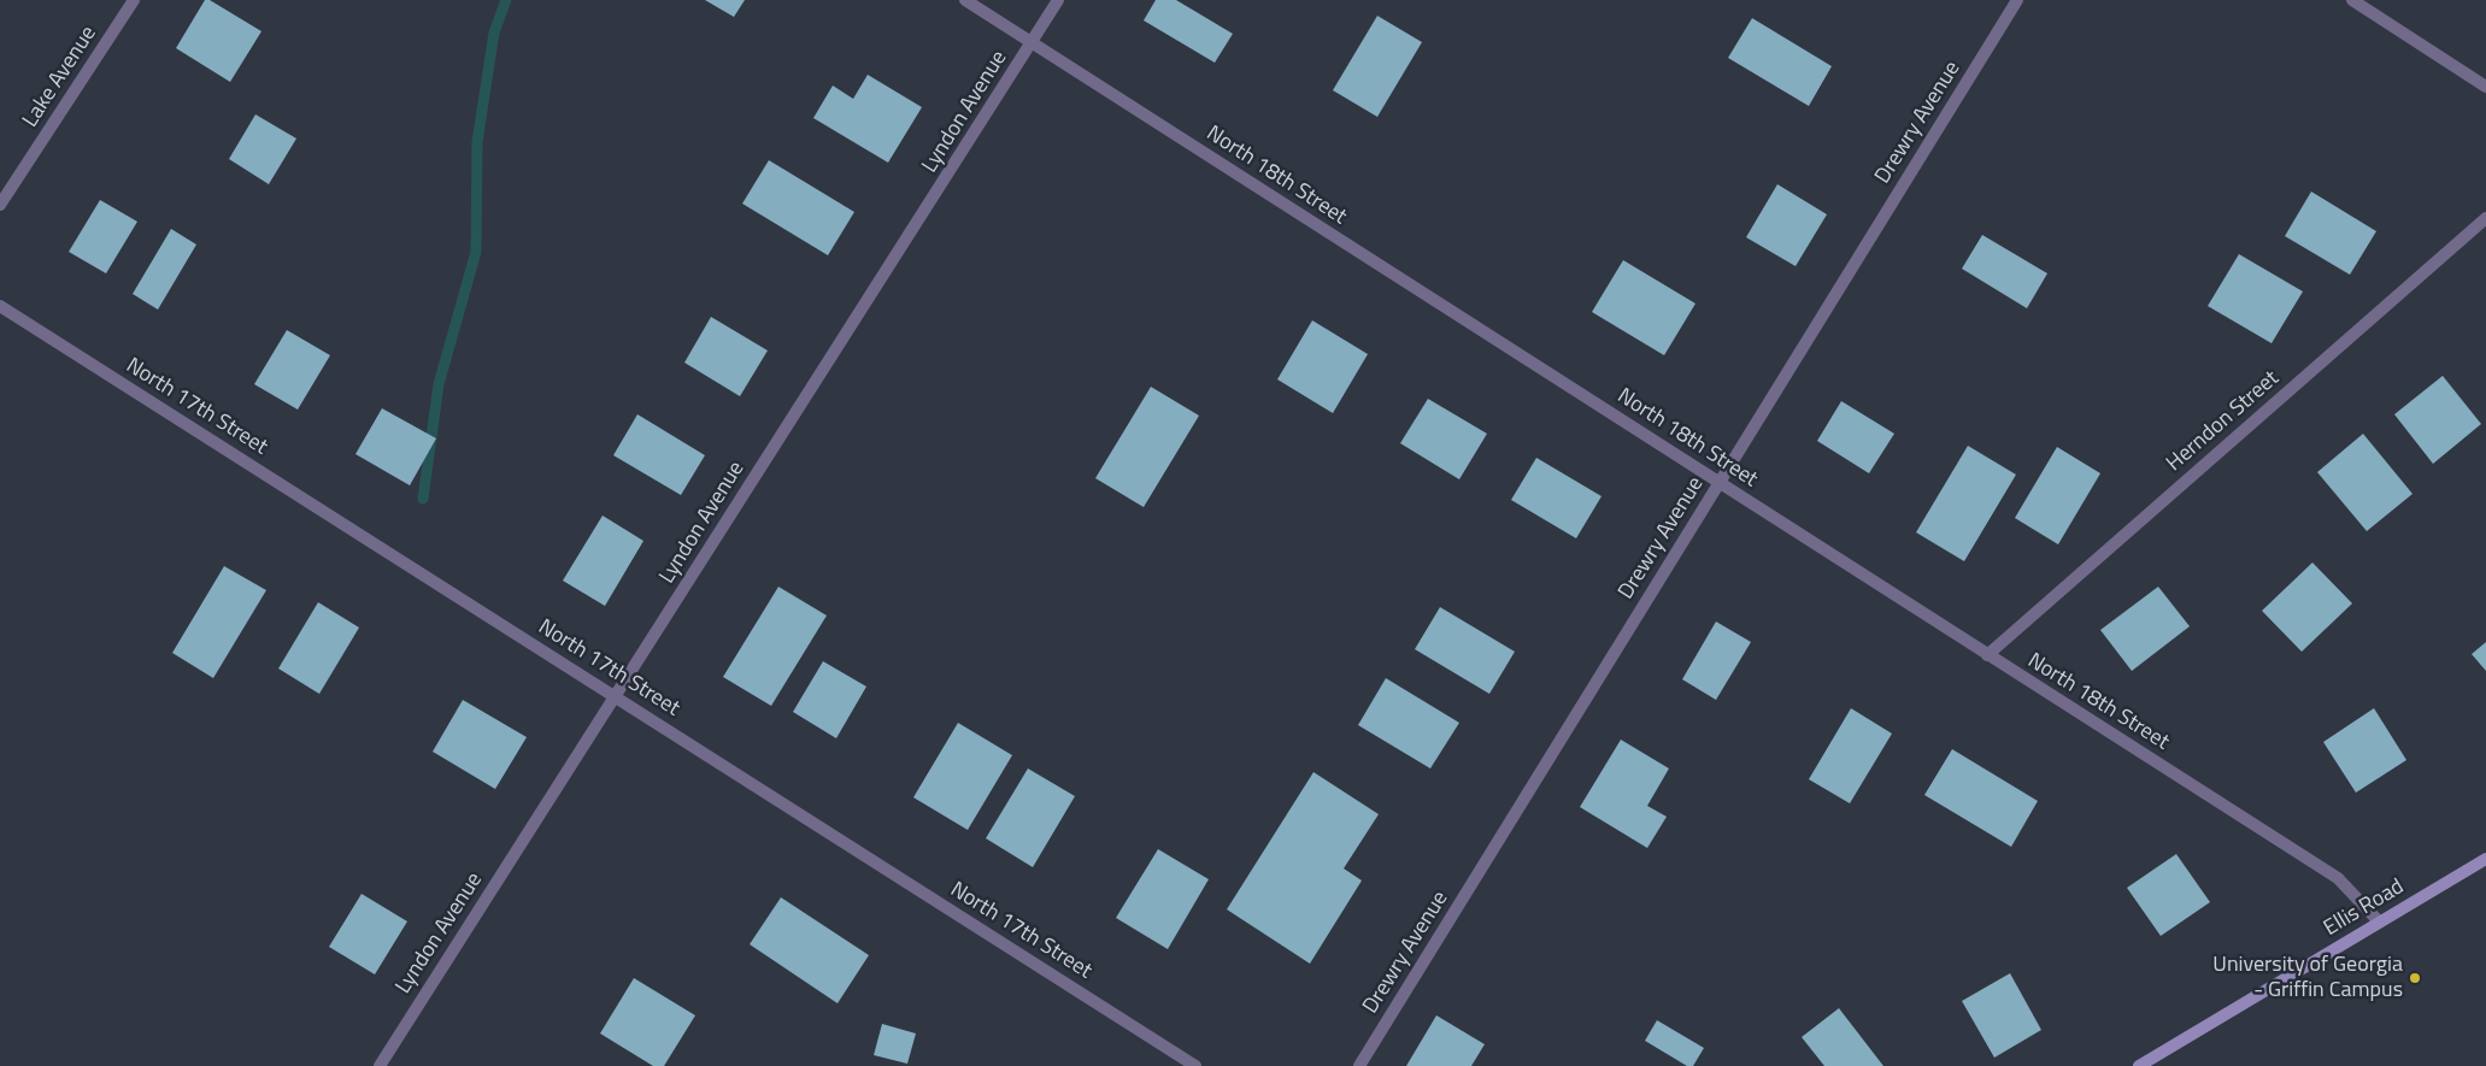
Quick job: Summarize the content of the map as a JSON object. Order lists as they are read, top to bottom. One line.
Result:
{"streets":{"street":["Lake Avenue","Lyndon Avenue","Drewry Avenue","North 18th Street","North 17th Street","Herndon Street","Ellis Road"]},"crossings":[["Lyndon Avenue","North 18th Street"],["Lyndon Avenue","North 17th Street"],["Drewry Avenue","North 18th Street"],["North 18th Street","Herndon Street"],["North 18th Street","Ellis Road"]],"places":["University of Georgia - Griffin Campus"]}
